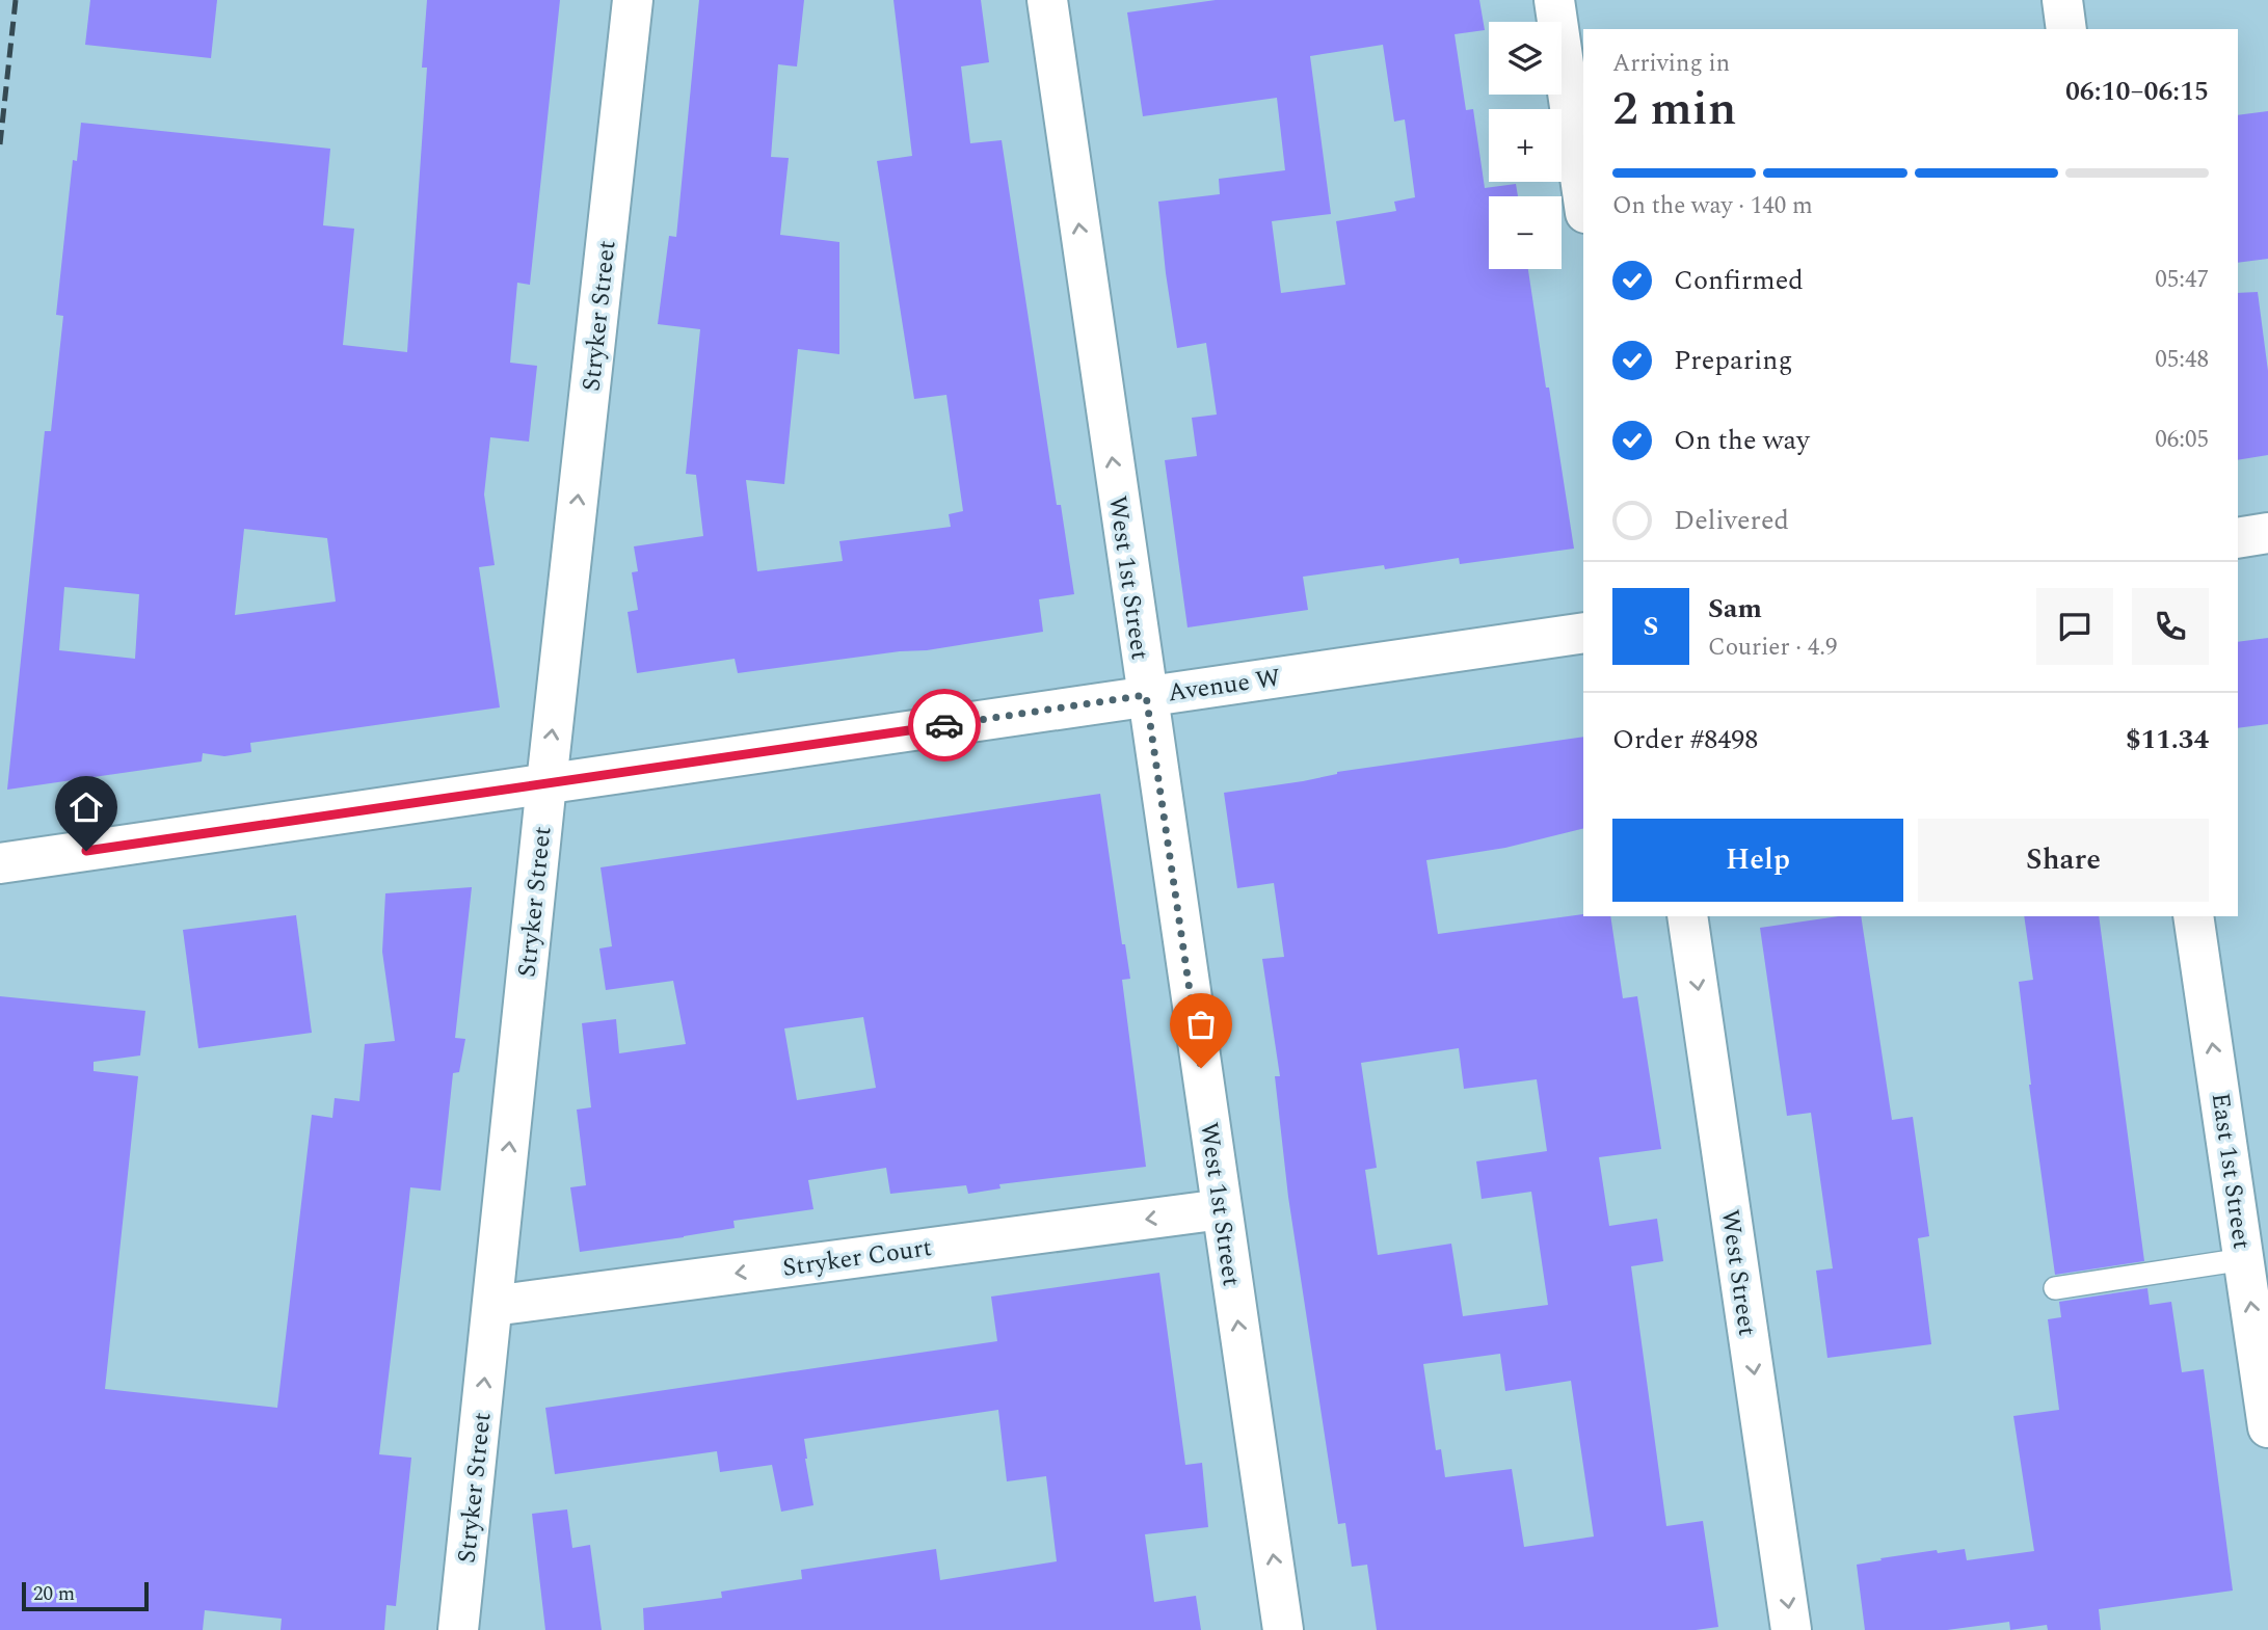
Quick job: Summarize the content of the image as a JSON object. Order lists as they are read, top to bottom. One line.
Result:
{"streets":{"street":["Stryker Street","West 1st Street","Avenue W","East 1st Street","Stryker Court","West Street"]},"crossings":[["Stryker Street","Avenue W"],["Stryker Street","Stryker Court"],["West 1st Street","Avenue W"],["West 1st Street","Stryker Court"]],"one_way":["Stryker Street","West 1st Street","East 1st Street","Stryker Court","West Street"],"scale_bar":"20 m","page":{"map_buttons":["+","−"],"heading":["2 min","Arriving in","06:10–06:15"],"panel":["Sam","Courier · 4.9","Order #8498","$11.34"],"bar":"On the way · 140 m","list":[["Confirmed","05:47"],["Preparing","05:48"],["On the way","06:05"],"Delivered"],"round":"S","buttons":["Help","Share"],"scale":"20 m"}}
